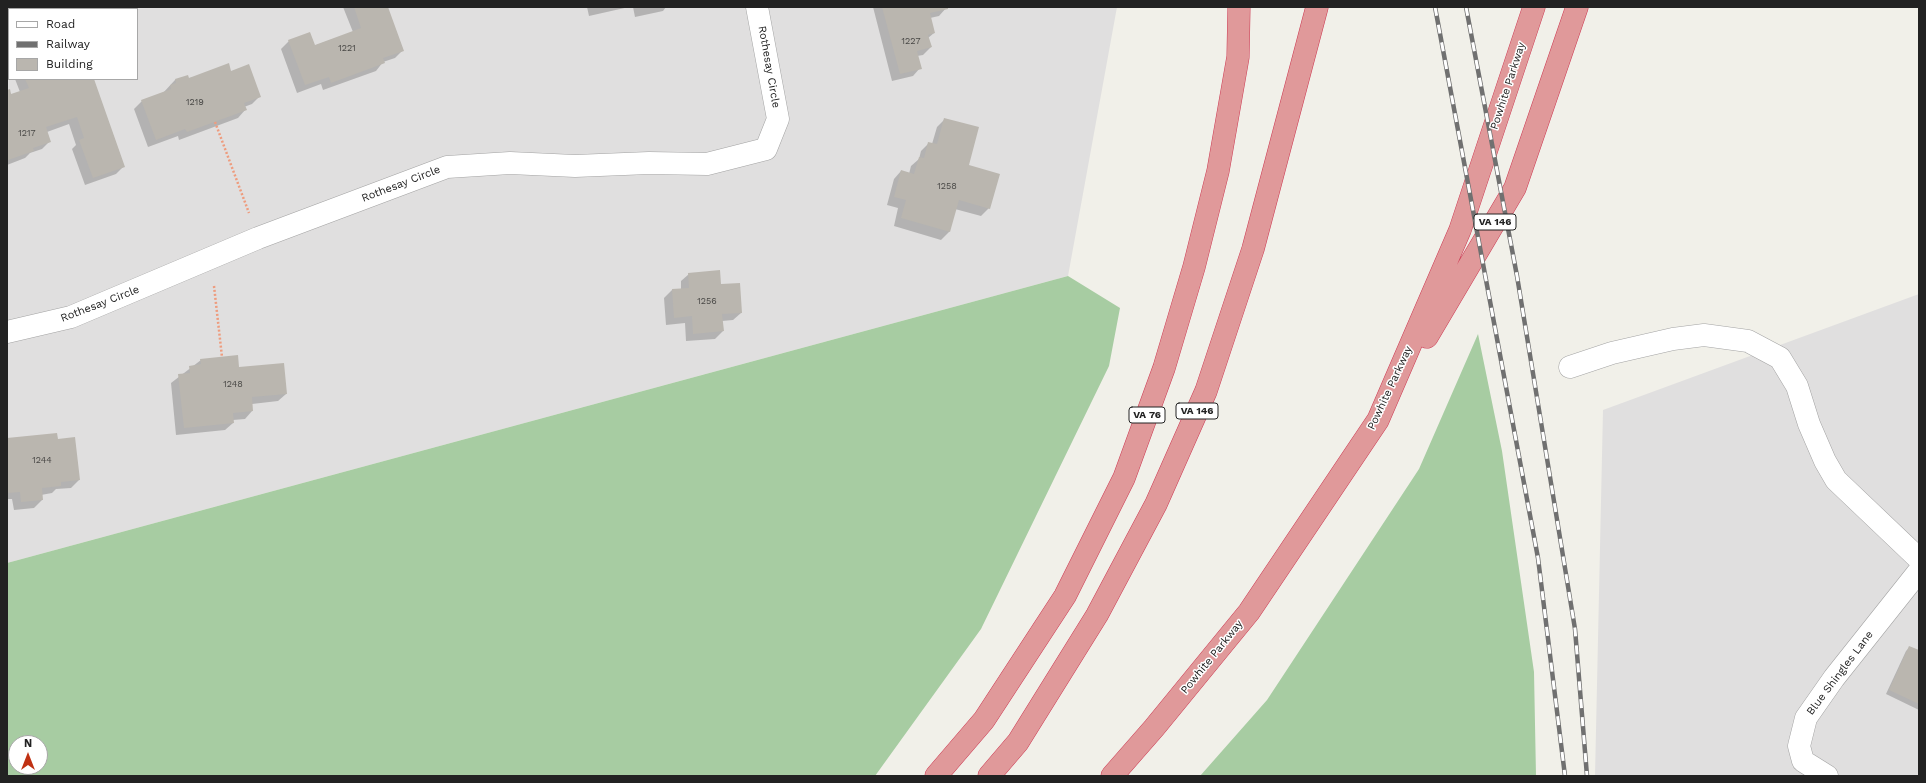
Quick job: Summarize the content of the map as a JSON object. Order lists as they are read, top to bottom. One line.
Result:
{"streets":{"highway":["Powhite Parkway","VA 146","VA 76"],"street":["Rothesay Circle","Blue Shingles Lane"]},"crossings":[["Powhite Parkway","VA 146"]],"house_numbers":["1227","1221","1219","1217","1258","1256","1248","1244"],"legend":["Road","Railway","Building"],"north":"top"}
